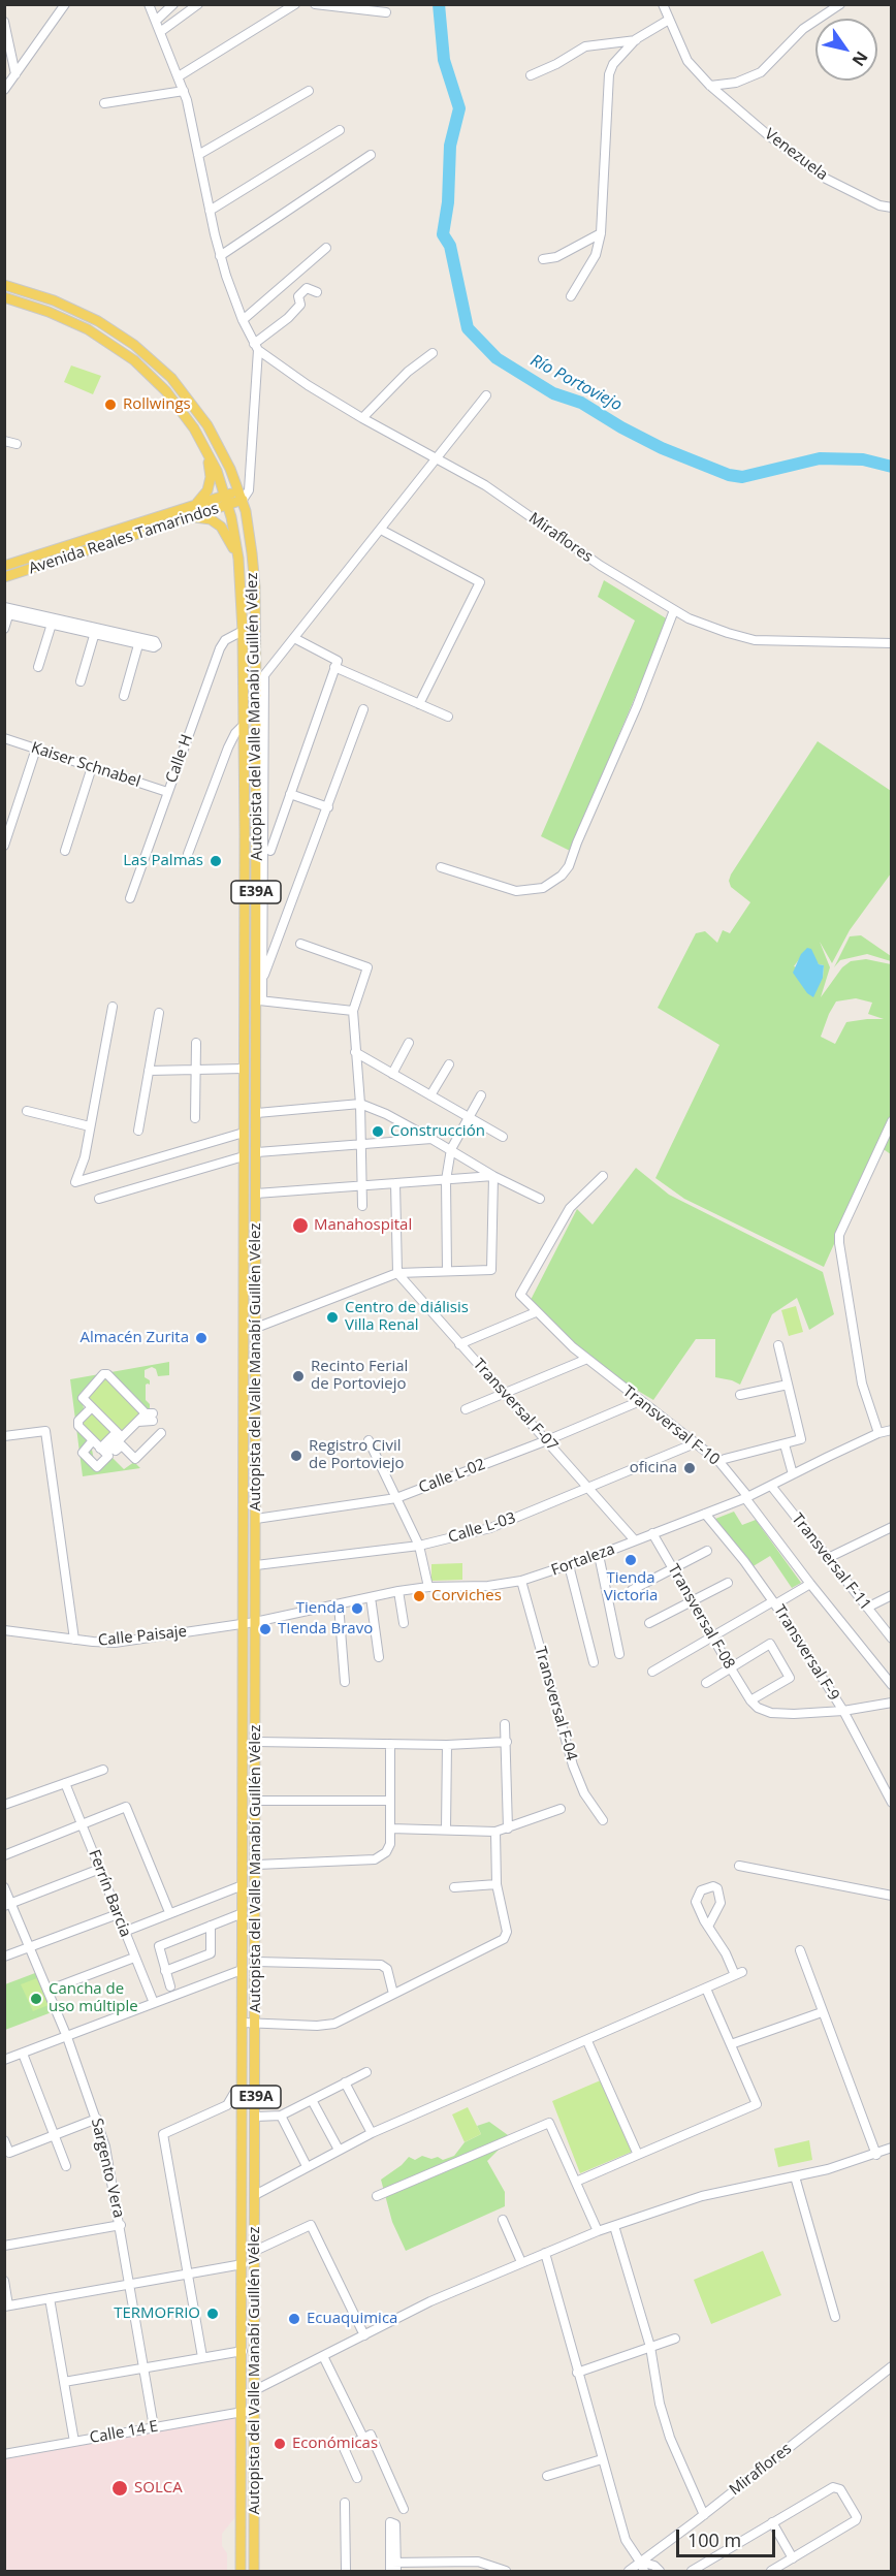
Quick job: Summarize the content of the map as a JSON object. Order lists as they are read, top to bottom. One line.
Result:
{"streets":{"main road":["Avenida Reales Tamarindos","Autopista del Valle Manabí Guillén Vélez","E39A"],"street":["Venezuela","Miraflores","Calle H","Kaiser Schnabel","Transversal F-07","Transversal F-10","Calle L-02","Calle L-03","Fortaleza","Transversal F-11","Transversal F-08","Calle Paisaje","Transversal F-9","Transversal F-04","Ferrín Barcia","Sargento Vera","Calle 14 E"]},"crossings":[["Avenida Reales Tamarindos","Autopista del Valle Manabí Guillén Vélez"],["Autopista del Valle Manabí Guillén Vélez","Calle H"],["Autopista del Valle Manabí Guillén Vélez","Calle L-02"],["Autopista del Valle Manabí Guillén Vélez","Calle L-03"],["Autopista del Valle Manabí Guillén Vélez","Fortaleza"],["Autopista del Valle Manabí Guillén Vélez","Calle Paisaje"],["Autopista del Valle Manabí Guillén Vélez","Calle 14 E"],["Calle H","Kaiser Schnabel"],["Transversal F-07","Calle L-02"],["Transversal F-07","Calle L-03"],["Transversal F-07","Fortaleza"],["Transversal F-10","Calle L-02"],["Transversal F-10","Calle L-03"],["Transversal F-10","Fortaleza"],["Fortaleza","Transversal F-11"],["Fortaleza","Transversal F-08"],["Fortaleza","Calle Paisaje"],["Fortaleza","Transversal F-9"],["Fortaleza","Transversal F-04"],["Sargento Vera","Calle 14 E"]],"water":["Río Portoviejo"],"places":["Rollwings","Las Palmas","Construcción","Manahospital","Centro de diálisis Villa Renal","Almacén Zurita","Recinto Ferial de Portoviejo","Registro Civil de Portoviejo","oficina","Tienda Victoria","Corviches","Tienda","TIenda Bravo","Cancha de uso múltiple","TERMOFRIO","Ecuaquimica","Económicas","SOLCA"],"scale_bar":"100 m","north":"bottom right"}
